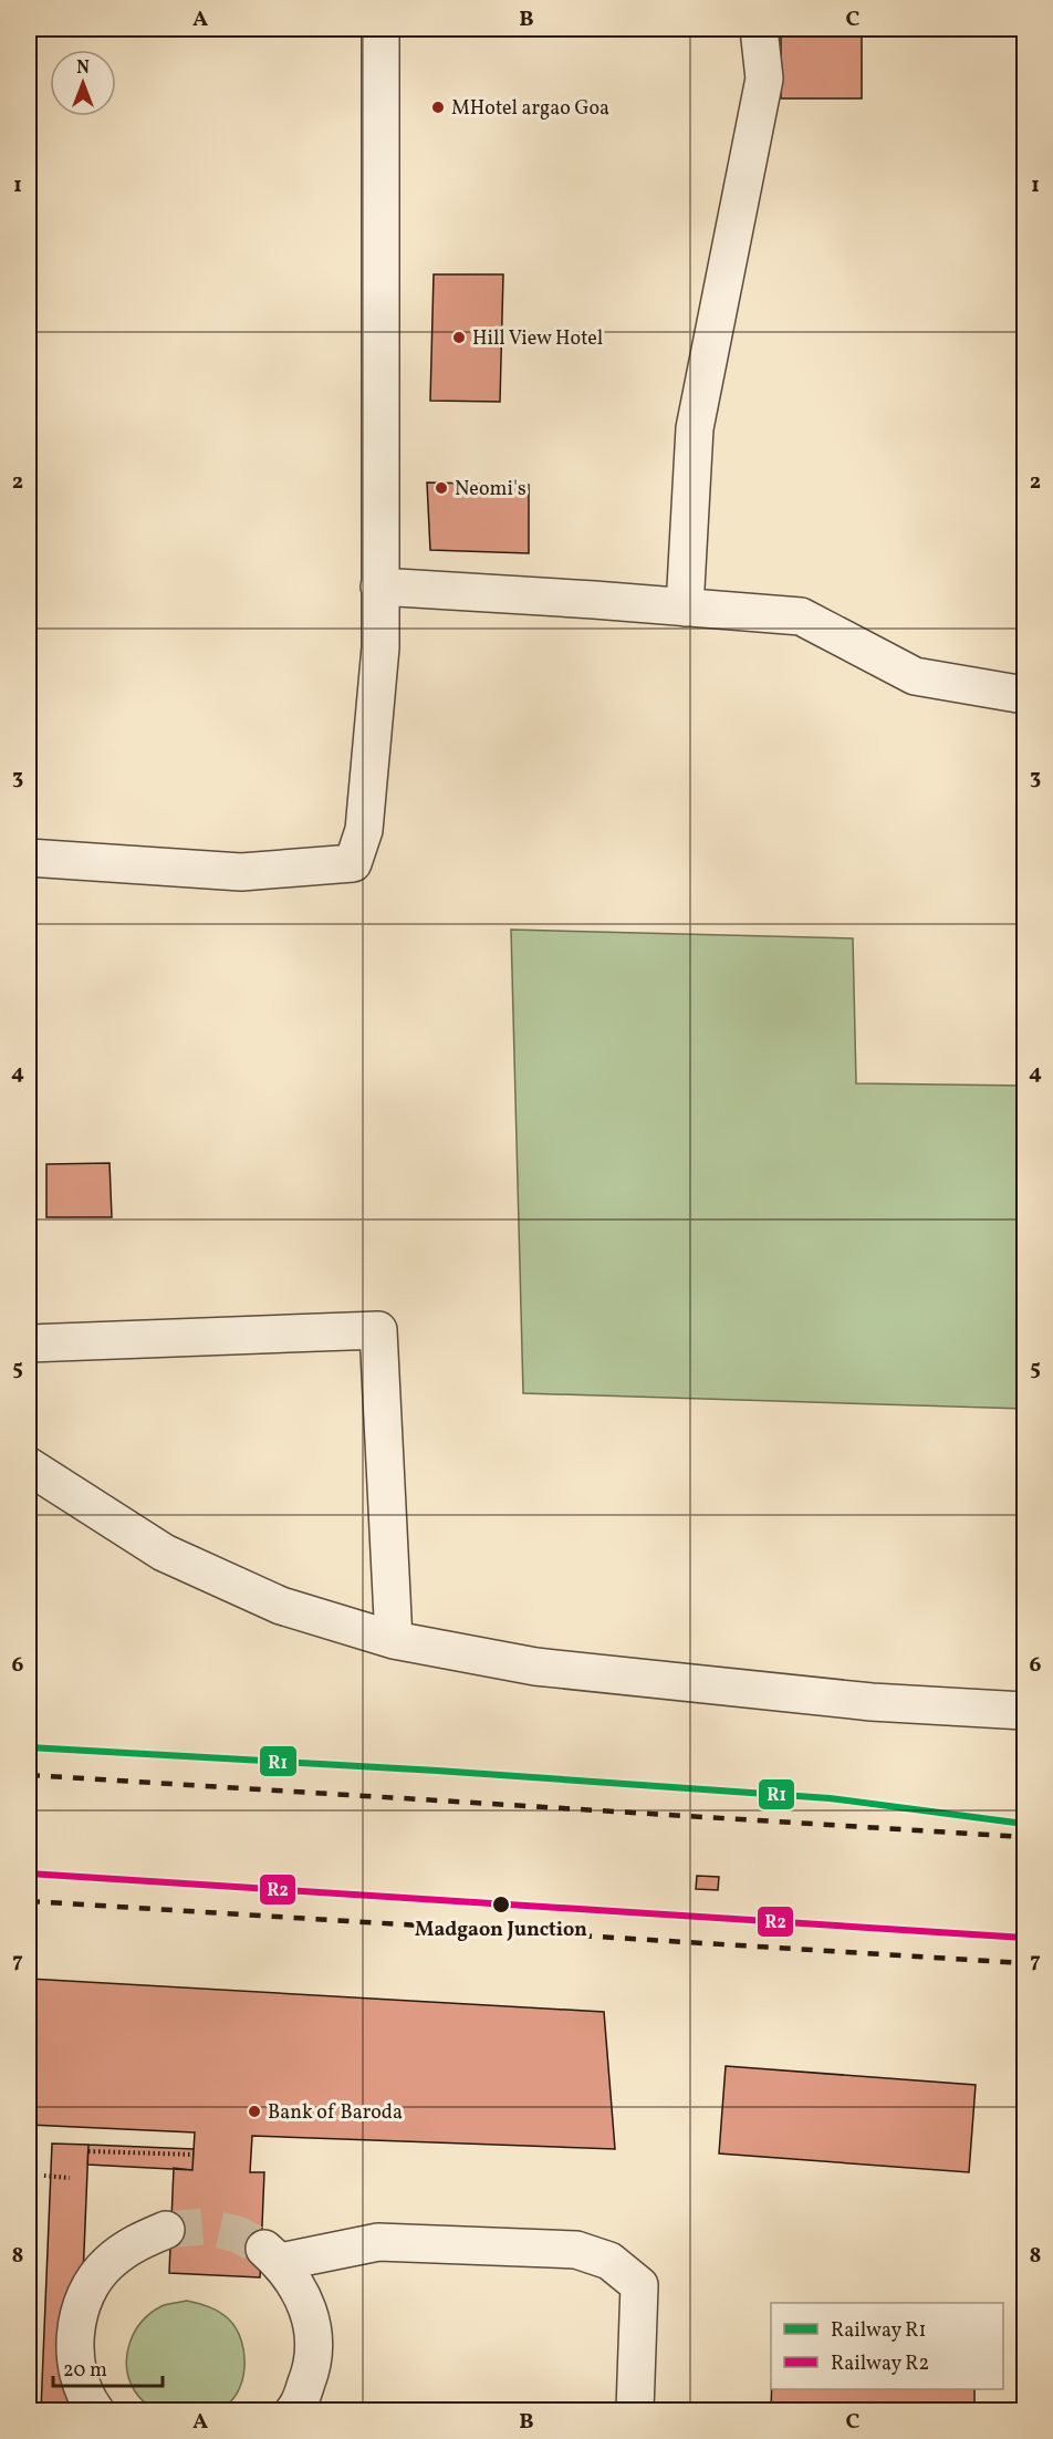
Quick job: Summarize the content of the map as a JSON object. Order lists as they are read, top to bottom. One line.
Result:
{"places":["MHotel argao Goa","Hill View Hotel","Neomi's","Madgaon Junction","Bank of Baroda"],"lines":["rail line R1","rail line R2"],"legend":["Railway R1","Railway R2"],"scale_bar":"20 m","north":"top","grid":{"columns":["A","B","C"],"rows":["1","2","3","4","5","6","7","8"]}}
